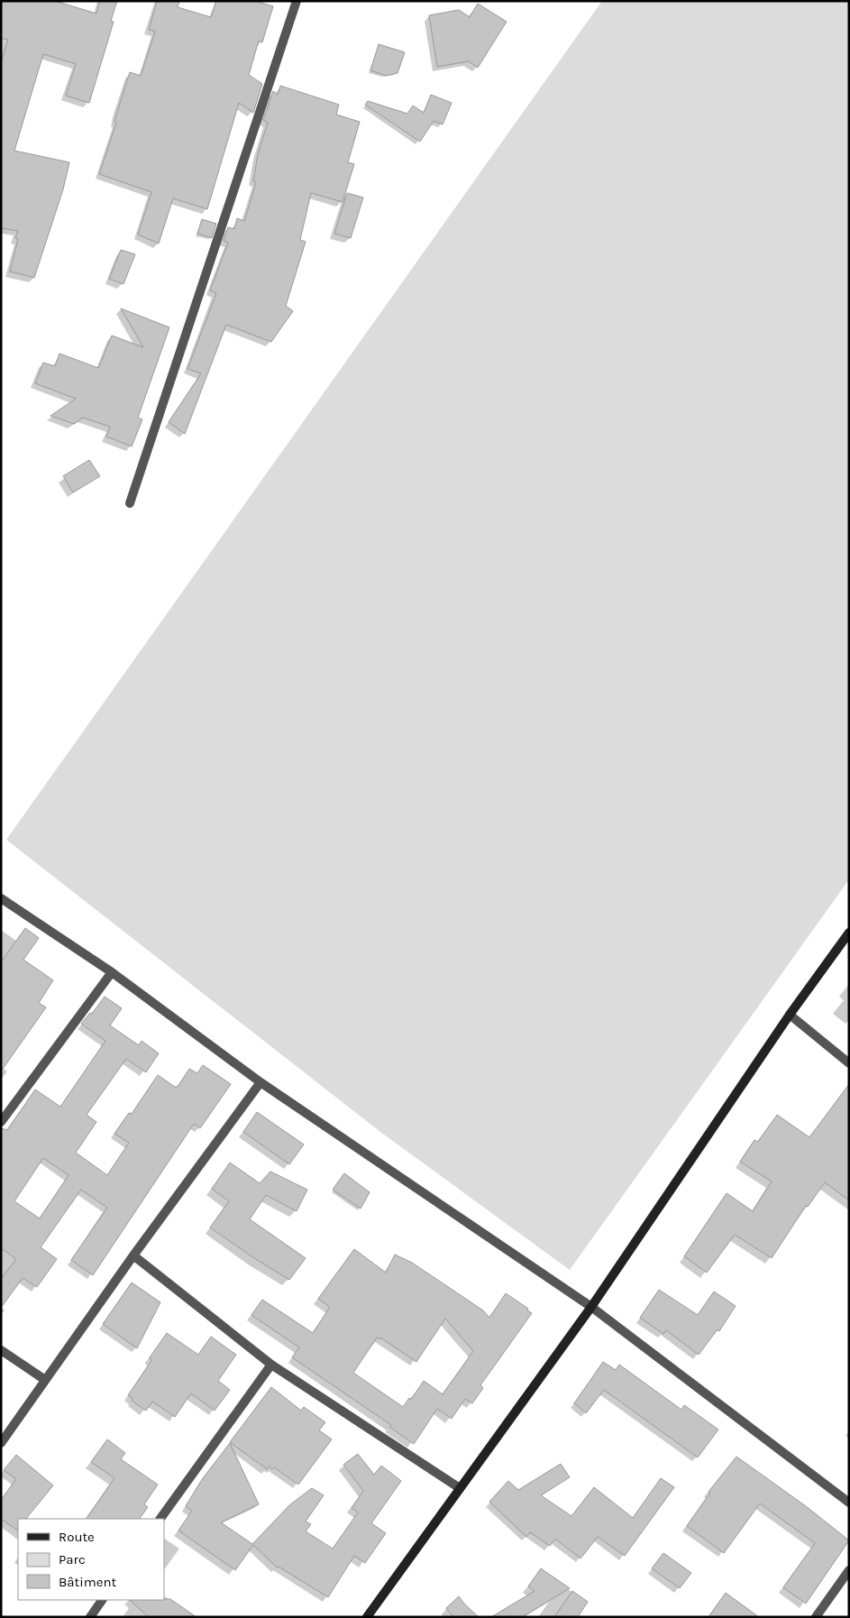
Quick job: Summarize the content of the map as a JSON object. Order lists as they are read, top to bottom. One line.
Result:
{"legend":["Route","Parc","Bâtiment"]}
